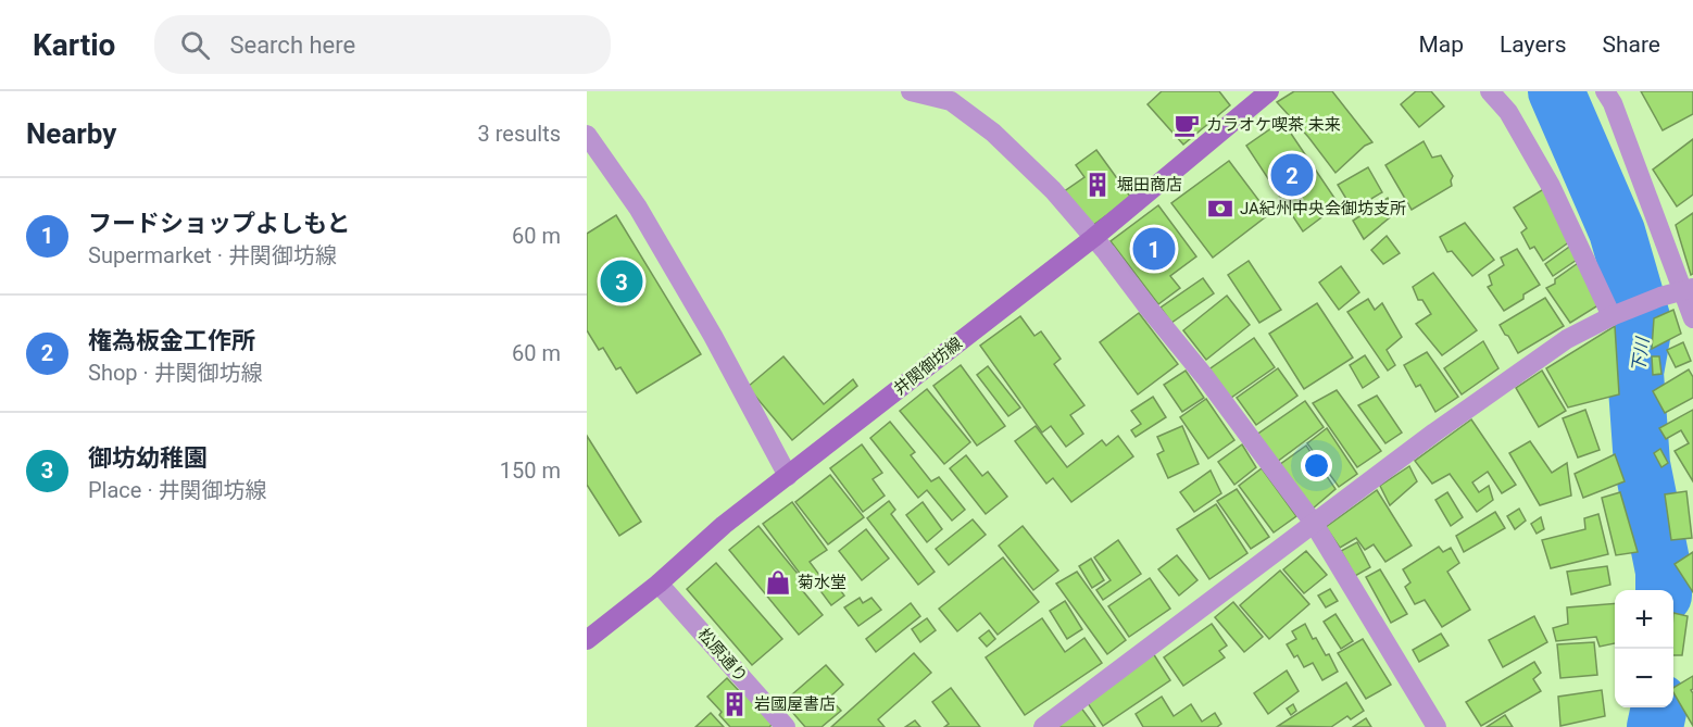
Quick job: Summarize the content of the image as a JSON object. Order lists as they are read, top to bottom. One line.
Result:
{"streets":{"main road":["井関御坊線"],"street":["松原通り"]},"crossings":[["井関御坊線","松原通り"]],"water":["下川"],"places":{"cafe":["カラオケ喫茶 未来"],"building":["堀田商店","岩國屋書店"],"bank":["JA紀州中央会御坊支所"],"shop":["菊水堂"]},"page":{"header":"Kartio","search":"Search here","nav":["Map","Layers","Share"],"heading":["Nearby","3 results"],"pins":["2","1","3"],"list":[{"mark":"1","name":"フードショップよしもと","note":"Supermarket · 井関御坊線","value":"60 m"},{"mark":"2","name":"権為板金工作所","note":"Shop · 井関御坊線","value":"60 m"},{"mark":"3","name":"御坊幼稚園","note":"Place · 井関御坊線","value":"150 m"}],"map_buttons":["+","−"]}}
